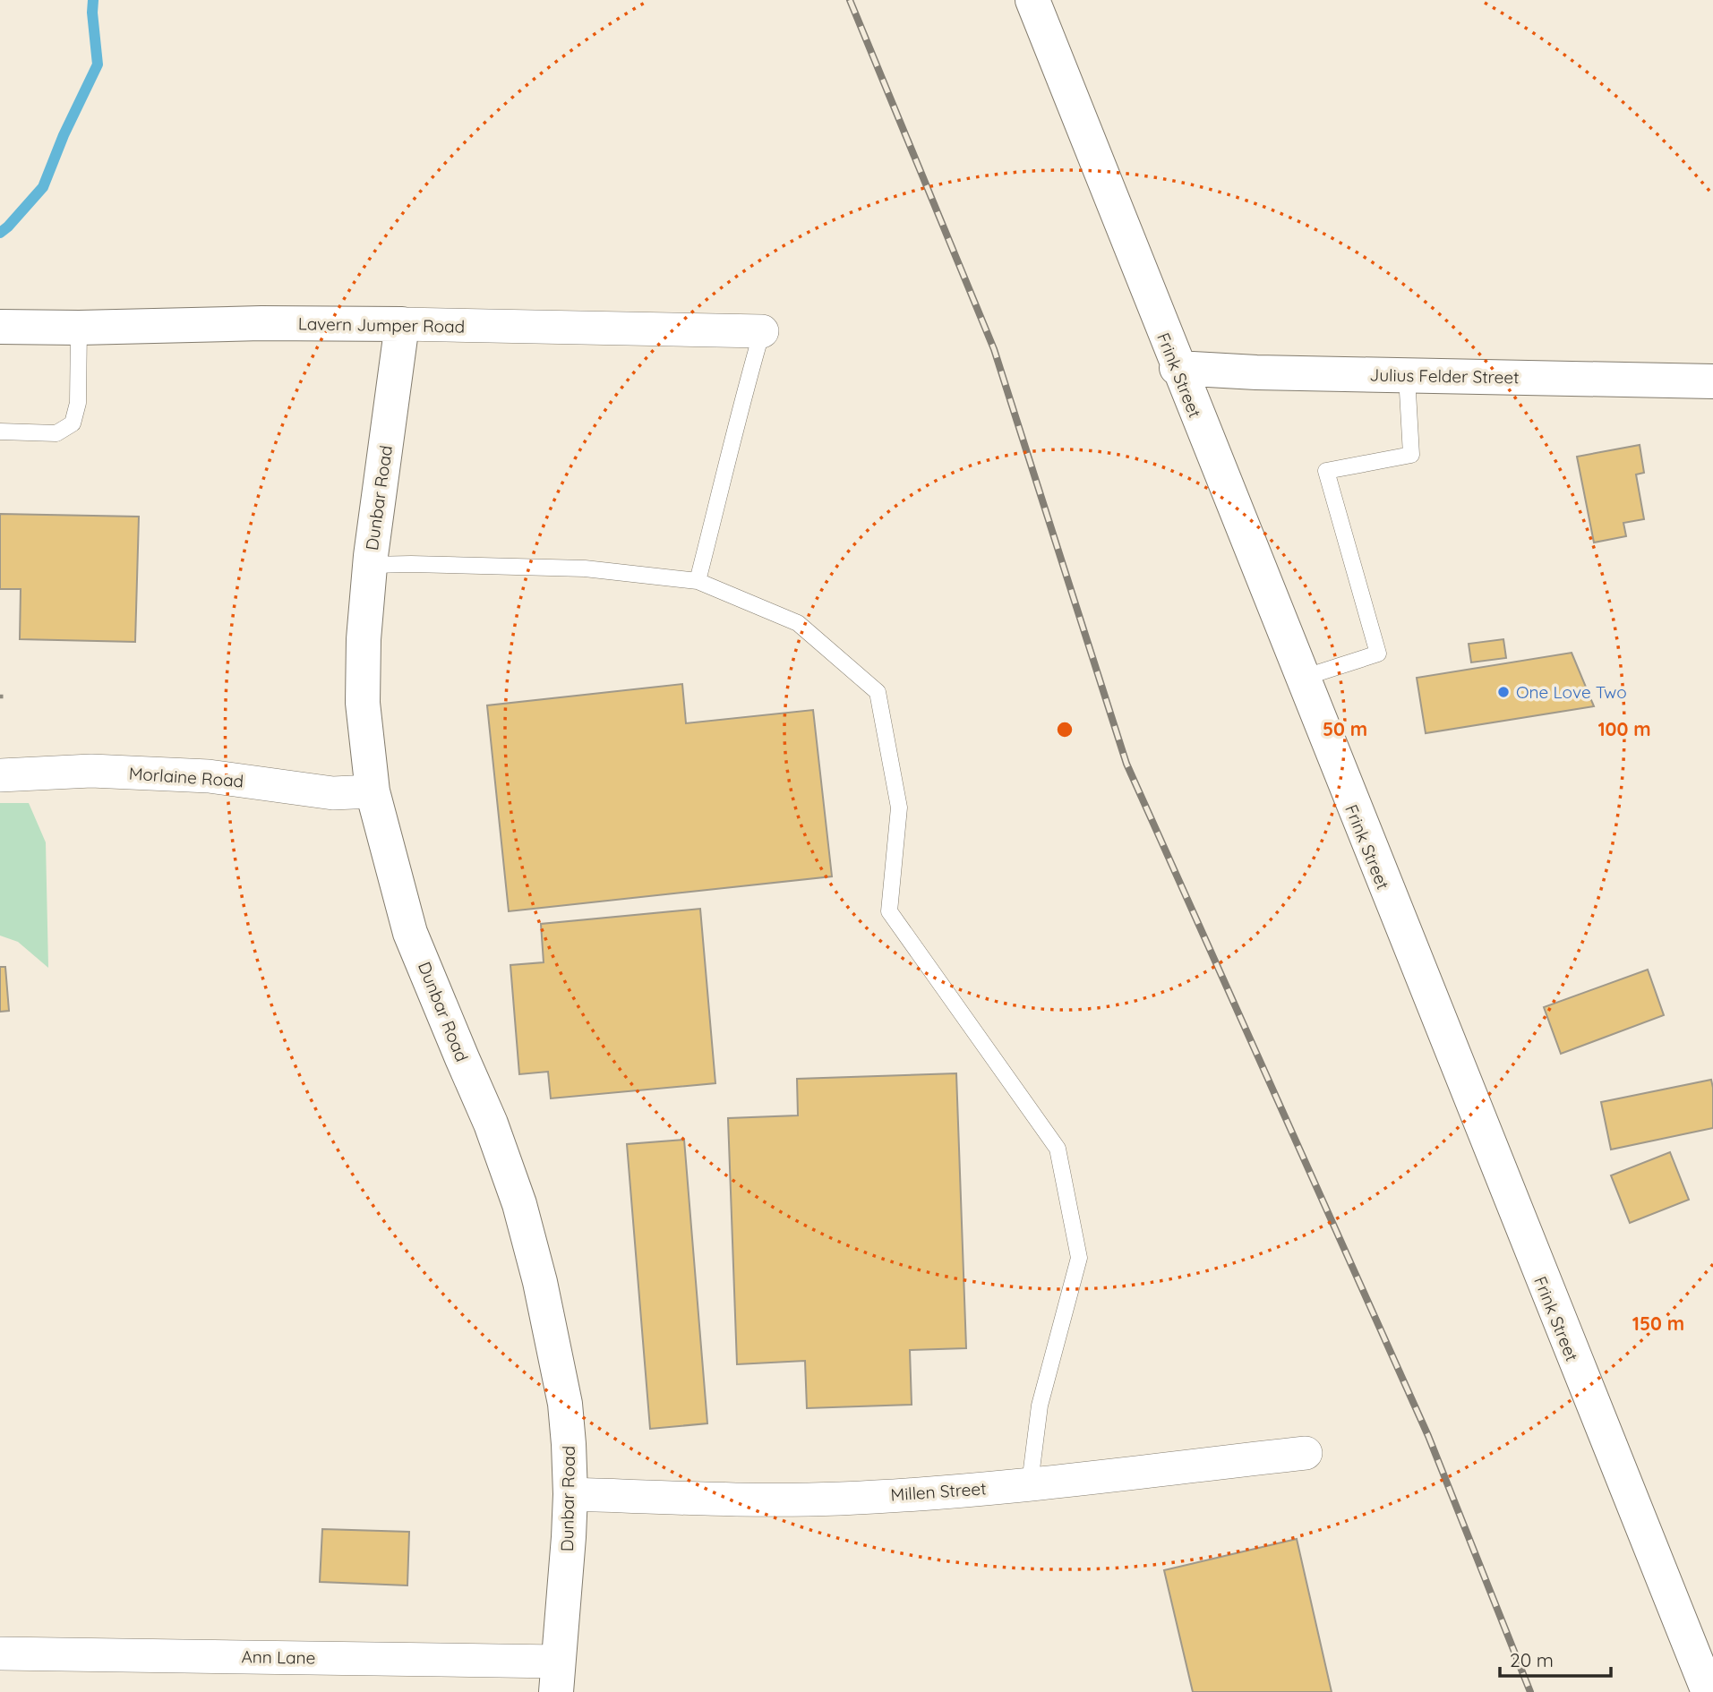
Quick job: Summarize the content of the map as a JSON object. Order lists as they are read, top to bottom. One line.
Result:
{"streets":{"street":["Lavern Jumper Road","Frink Street","Julius Felder Street","Dunbar Road","Morlaine Road","Millen Street","Ann Lane"]},"crossings":[["Lavern Jumper Road","Dunbar Road"],["Frink Street","Julius Felder Street"],["Dunbar Road","Morlaine Road"],["Dunbar Road","Millen Street"],["Dunbar Road","Ann Lane"]],"places":["One Love Two"],"scale_bar":"20 m","rings":["50 m","100 m","150 m"]}
